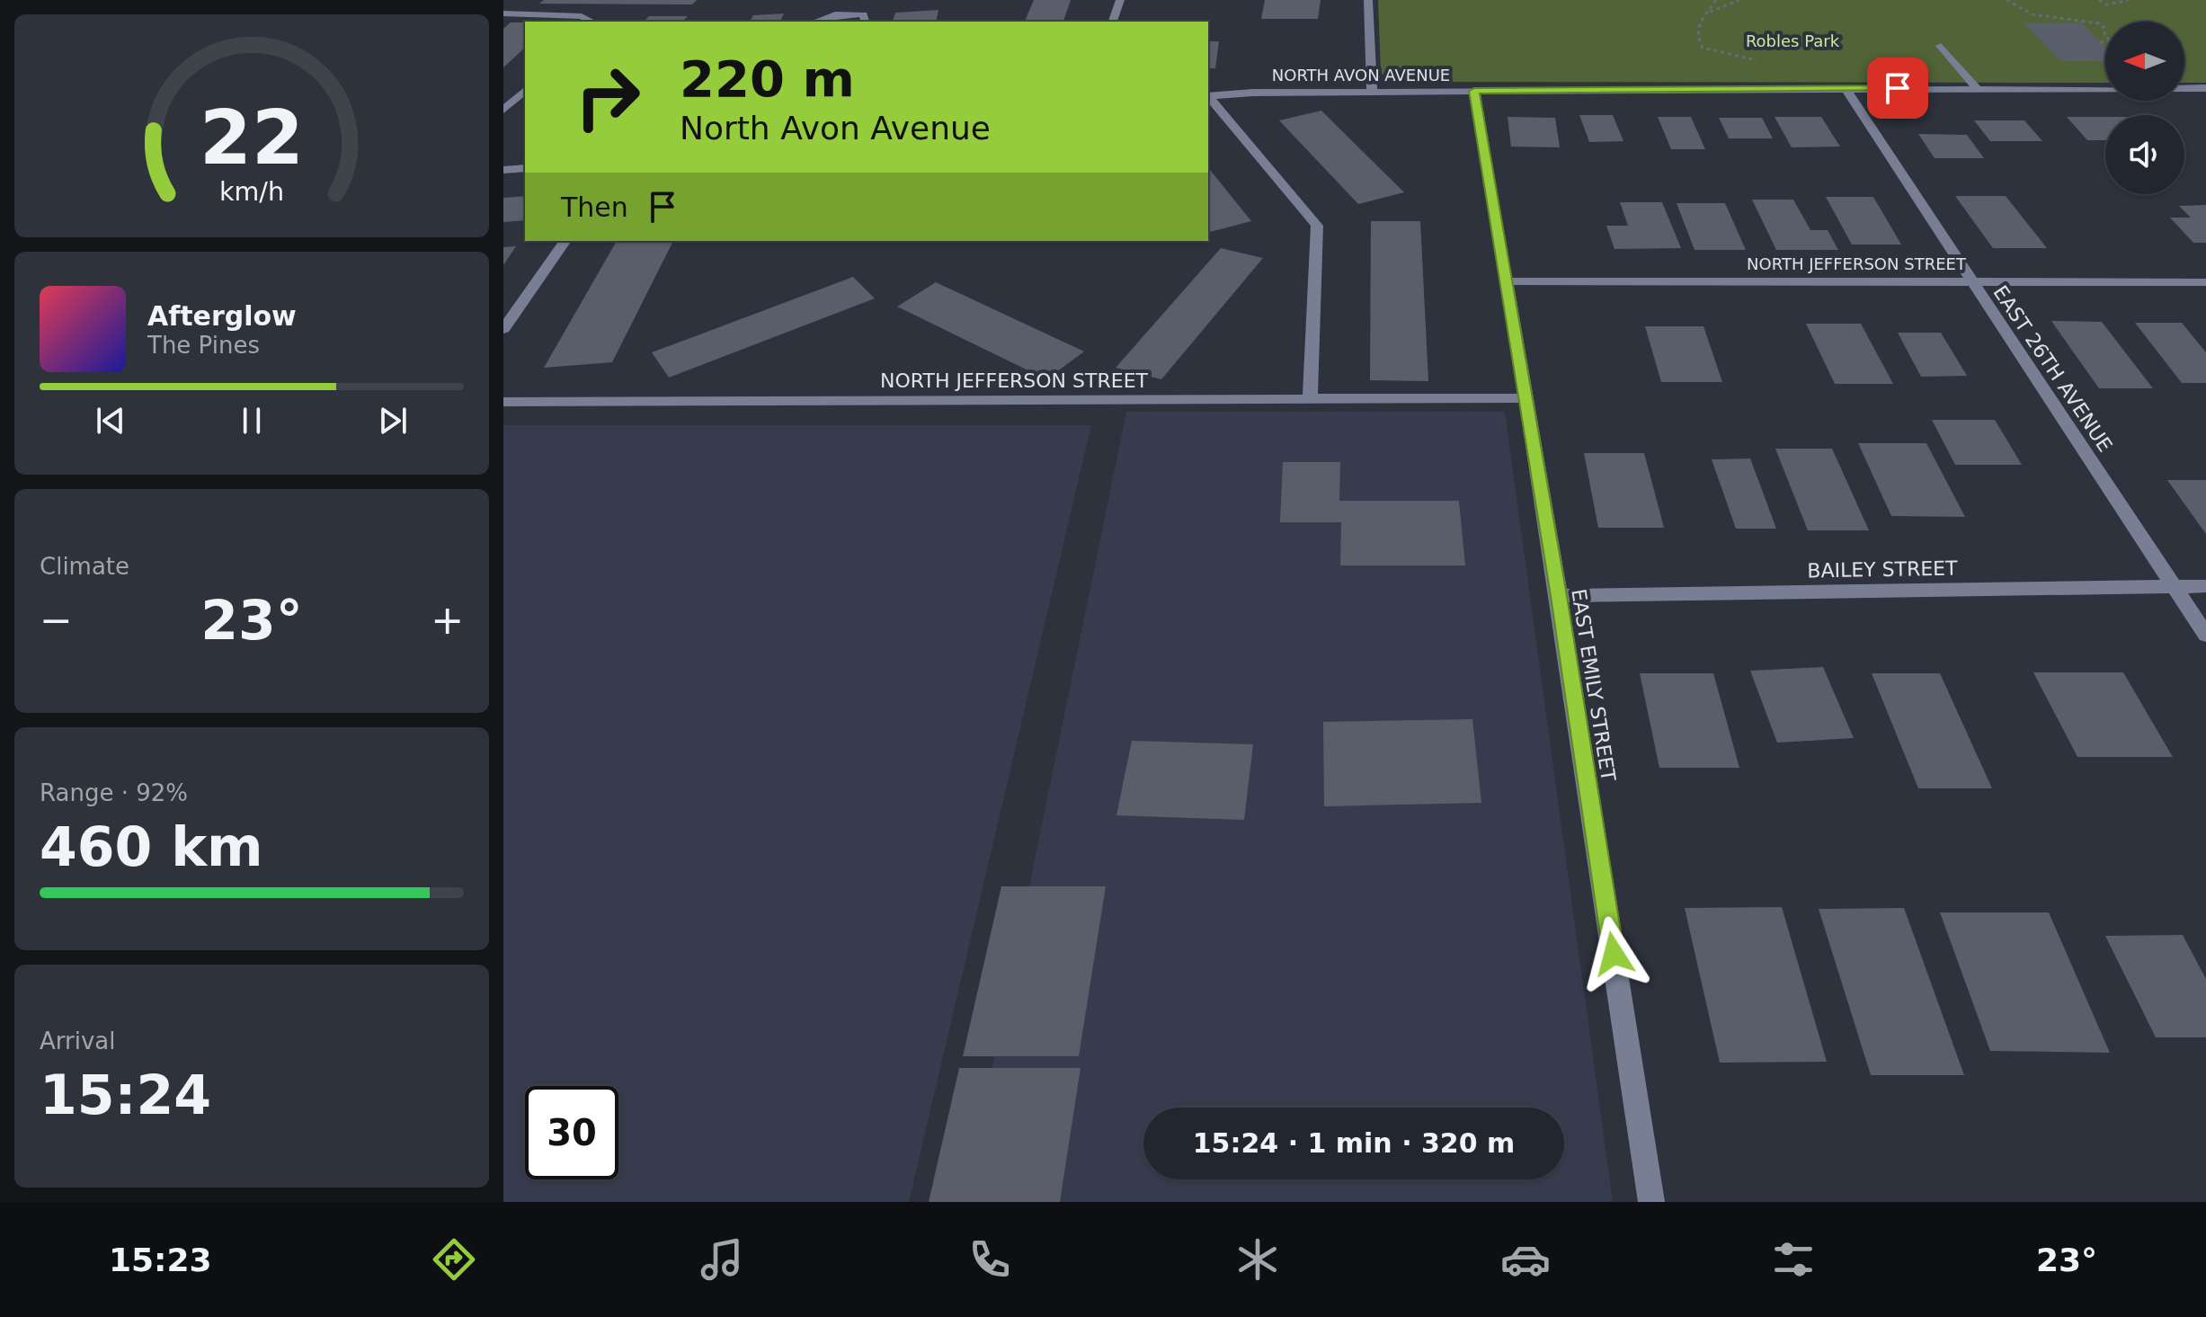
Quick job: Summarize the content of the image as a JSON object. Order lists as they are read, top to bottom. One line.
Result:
{"streets":{"street":["NORTH AVON AVENUE","NORTH JEFFERSON STREET","EAST 26TH AVENUE","BAILEY STREET","EAST EMILY STREET"]},"crossings":[["NORTH AVON AVENUE","EAST 26TH AVENUE"],["NORTH AVON AVENUE","EAST EMILY STREET"],["NORTH JEFFERSON STREET","EAST 26TH AVENUE"],["NORTH JEFFERSON STREET","EAST EMILY STREET"],["EAST 26TH AVENUE","BAILEY STREET"],["BAILEY STREET","EAST EMILY STREET"]],"parks":["Robles Park"],"north":"left","page":{"turn":["220 m","North Avon Avenue"],"then":"Then","song":["Afterglow","The Pines"],"tile":["Climate",["Range · 92%","460 km"],["Arrival","15:24"]],"heat":["−","23°","+"],"limit":"30","trip":"15:24 · 1 min · 320 m","tabs":["15:23","23°"],"gauge":["22","km/h"]}}
